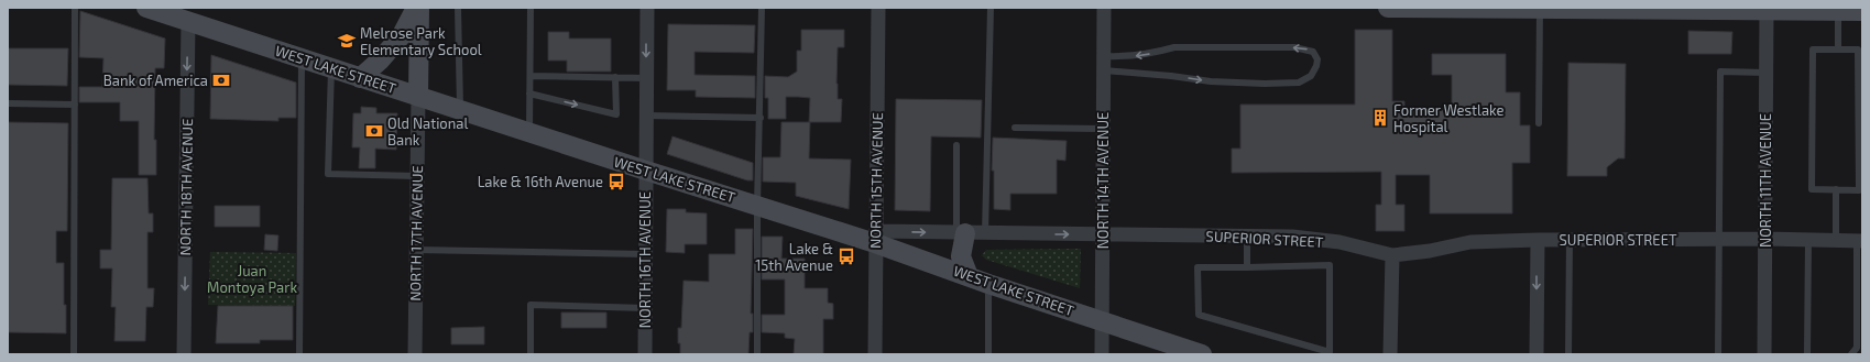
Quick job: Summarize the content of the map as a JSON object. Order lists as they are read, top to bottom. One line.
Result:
{"streets":{"main road":["WEST LAKE STREET","NORTH 17TH AVENUE"],"street":["NORTH 15TH AVENUE","NORTH 14TH AVENUE","NORTH 11TH AVENUE","NORTH 18TH AVENUE","SUPERIOR STREET","NORTH 16TH AVENUE"]},"crossings":[["WEST LAKE STREET","NORTH 15TH AVENUE"],["WEST LAKE STREET","NORTH 14TH AVENUE"],["WEST LAKE STREET","NORTH 18TH AVENUE"],["WEST LAKE STREET","NORTH 17TH AVENUE"],["WEST LAKE STREET","SUPERIOR STREET"],["WEST LAKE STREET","NORTH 16TH AVENUE"],["NORTH 15TH AVENUE","SUPERIOR STREET"],["NORTH 14TH AVENUE","SUPERIOR STREET"],["NORTH 11TH AVENUE","SUPERIOR STREET"]],"one_way":["NORTH 18TH AVENUE"],"parks":["Juan Montoya Park"],"places":{"school or university":["Melrose Park Elementary School"],"bank":["Bank of America","Old National Bank"],"building":["Former Westlake Hospital"],"bus stop":["Lake & 16th Avenue","Lake & 15th Avenue"]}}
